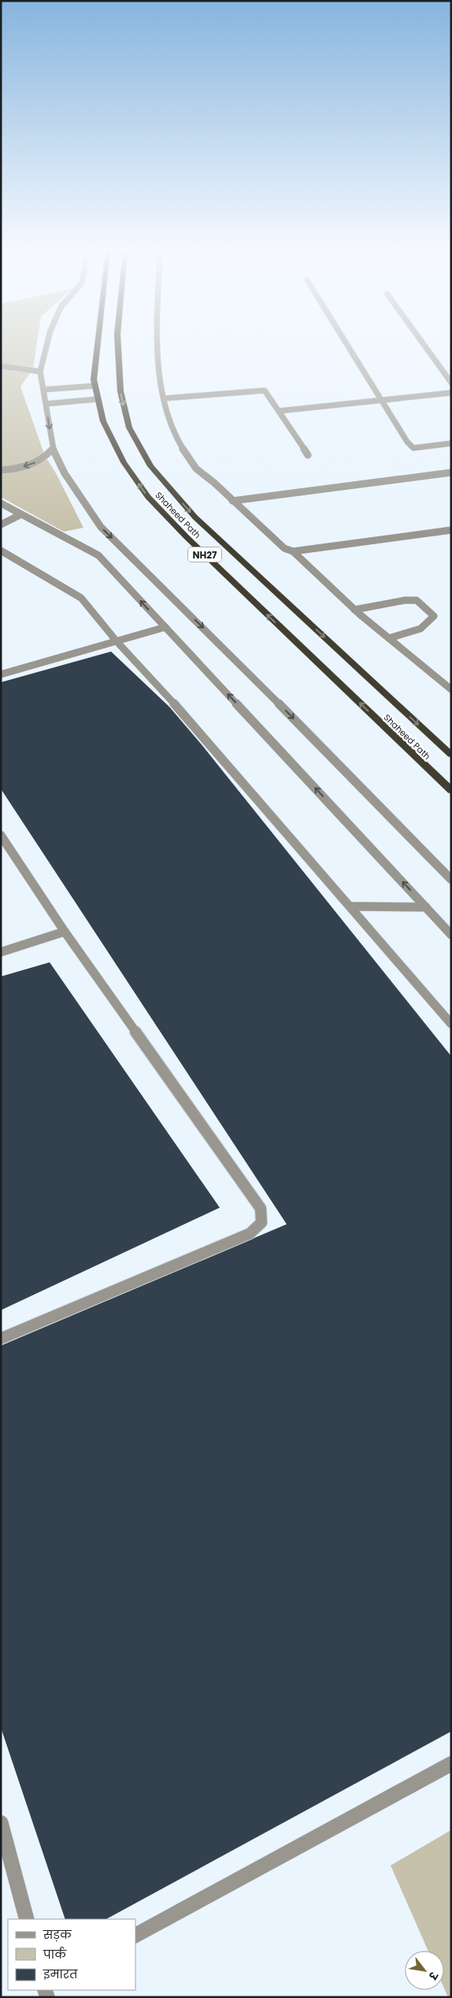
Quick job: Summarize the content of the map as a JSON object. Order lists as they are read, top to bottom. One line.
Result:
{"streets":{"highway":["Shaheed Path","NH27"]},"legend":["सड़क","पार्क","इमारत"],"north":"bottom right"}
